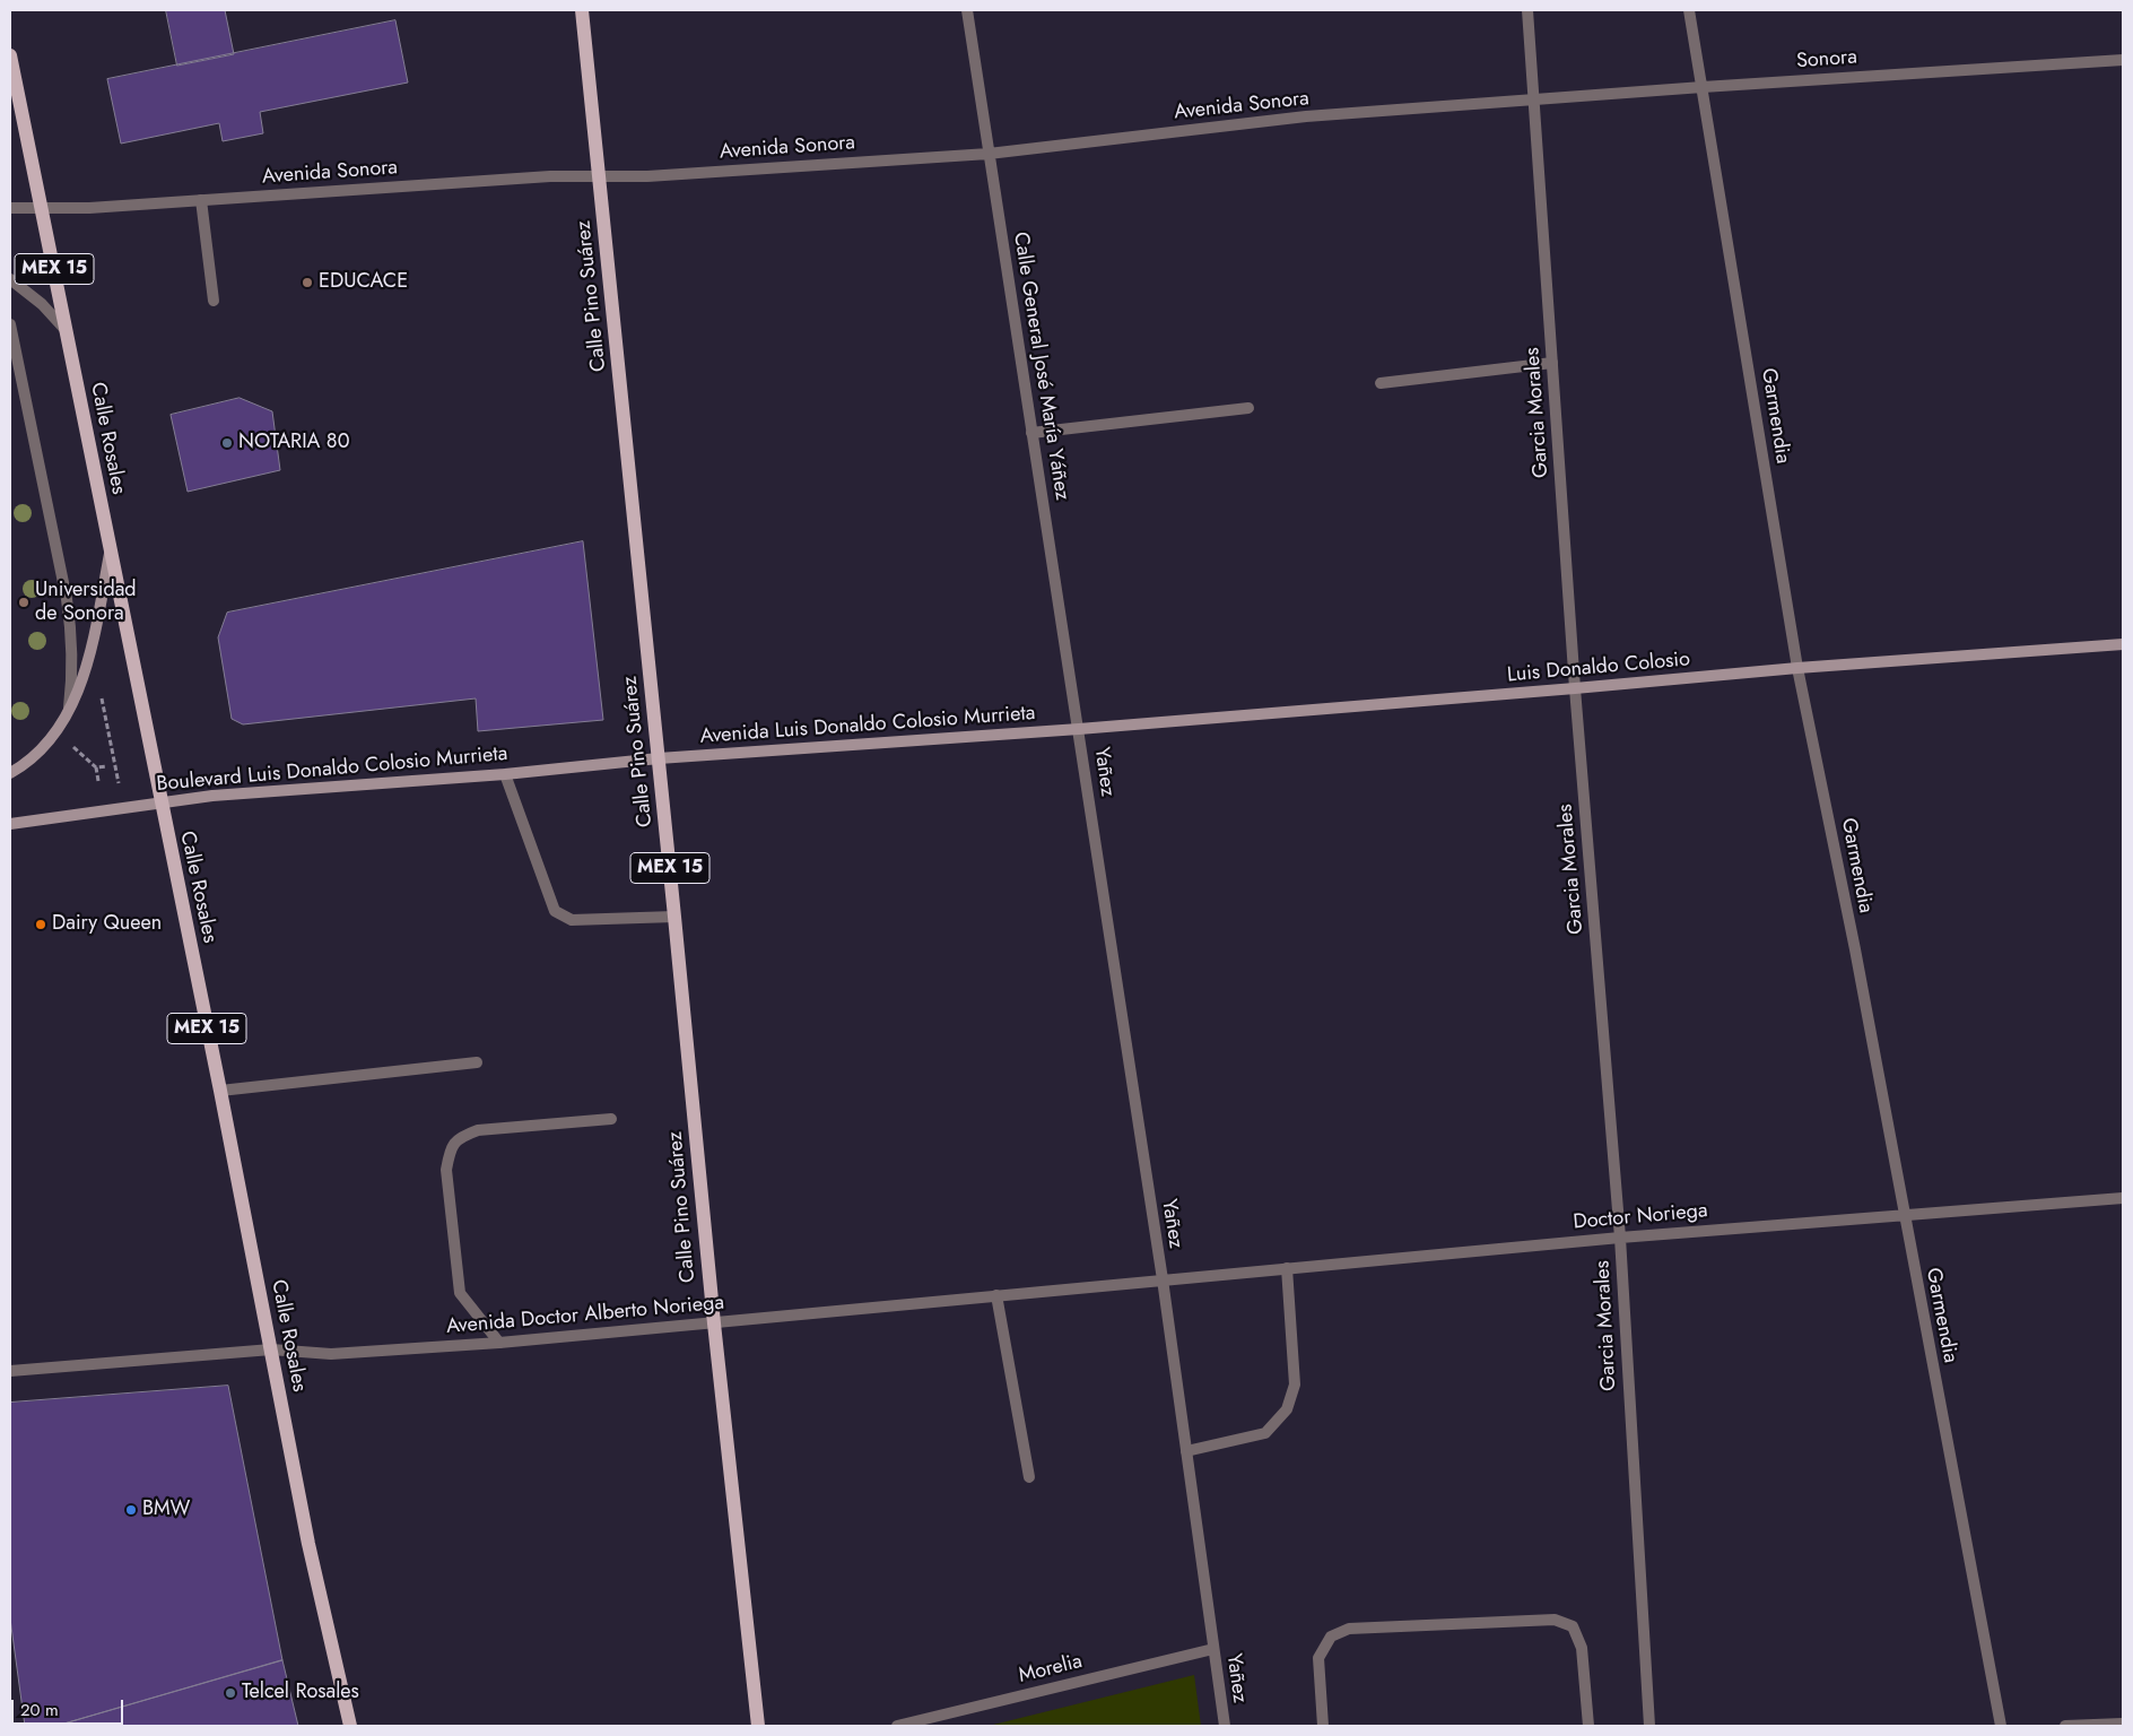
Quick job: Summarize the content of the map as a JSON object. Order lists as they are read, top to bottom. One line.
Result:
{"streets":{"main road":["MEX 15","Calle Pino Suárez","Calle Rosales","Luis Donaldo Colosio","Avenida Luis Donaldo Colosio Murrieta","Boulevard Luis Donaldo Colosio Murrieta"],"street":["Sonora","Avenida Sonora","Calle General José María Yáñez","Garcia Morales","Garmendia","Yañez","Doctor Noriega","Avenida Doctor Alberto Noriega","Morelia"]},"crossings":[["Sonora","Avenida Sonora"],["Sonora","Garcia Morales"],["Sonora","Garmendia"],["Avenida Sonora","Calle Pino Suárez"],["Avenida Sonora","Calle General José María Yáñez"],["Avenida Sonora","Garcia Morales"],["Avenida Sonora","Calle Rosales"],["Calle Pino Suárez","Avenida Luis Donaldo Colosio Murrieta"],["Calle Pino Suárez","Boulevard Luis Donaldo Colosio Murrieta"],["Calle Pino Suárez","Avenida Doctor Alberto Noriega"],["Calle General José María Yáñez","Luis Donaldo Colosio"],["Calle General José María Yáñez","Avenida Luis Donaldo Colosio Murrieta"],["Calle General José María Yáñez","Yañez"],["Garcia Morales","Luis Donaldo Colosio"],["Garcia Morales","Doctor Noriega"],["Garmendia","Luis Donaldo Colosio"],["Garmendia","Doctor Noriega"],["Calle Rosales","Boulevard Luis Donaldo Colosio Murrieta"],["Calle Rosales","Avenida Doctor Alberto Noriega"],["Luis Donaldo Colosio","Avenida Luis Donaldo Colosio Murrieta"],["Luis Donaldo Colosio","Yañez"],["Avenida Luis Donaldo Colosio Murrieta","Boulevard Luis Donaldo Colosio Murrieta"],["Avenida Luis Donaldo Colosio Murrieta","Yañez"],["Yañez","Doctor Noriega"],["Yañez","Avenida Doctor Alberto Noriega"],["Yañez","Morelia"],["Doctor Noriega","Avenida Doctor Alberto Noriega"]],"places":["EDUCACE","NOTARIA 80","Universidad de Sonora","Dairy Queen","BMW","Telcel Rosales"],"scale_bar":"20 m"}
